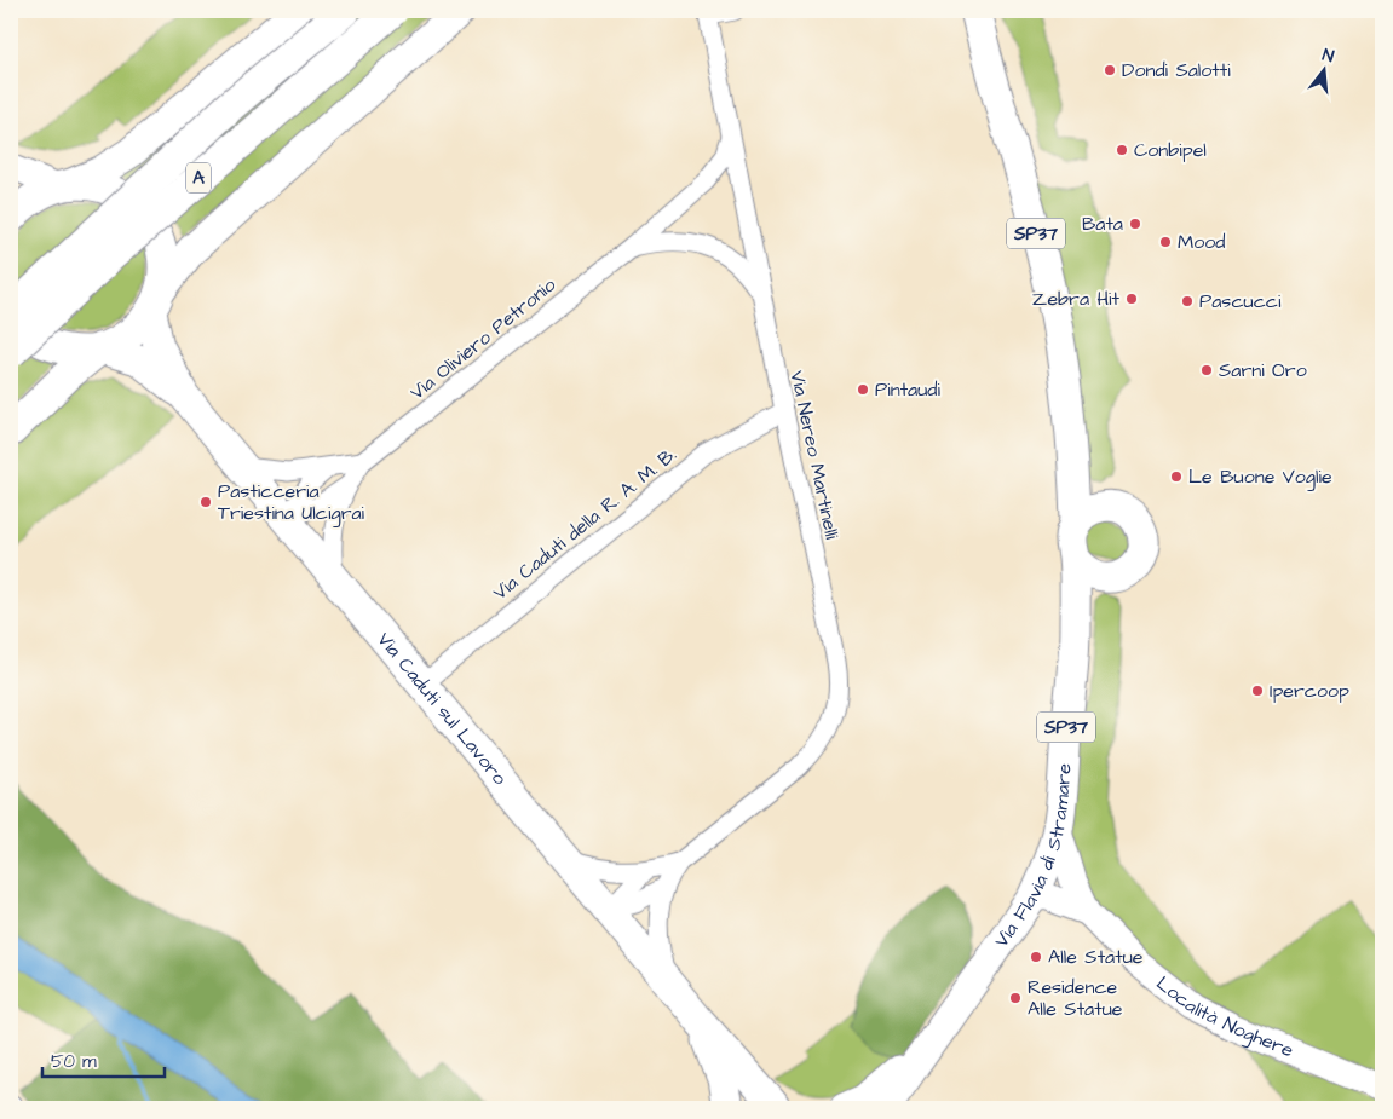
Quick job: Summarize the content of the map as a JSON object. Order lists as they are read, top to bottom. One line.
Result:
{"streets":{"highway":["A"],"main road":["SP37","Via Caduti sul Lavoro","Via Flavia di Stramare","Località Noghere"],"street":["Via Oliviero Petronio","Via Nereo Martinelli","Via Caduti della R. A. M. B."]},"crossings":[["Via Oliviero Petronio","Via Nereo Martinelli"],["Via Oliviero Petronio","Via Caduti sul Lavoro"],["Via Nereo Martinelli","Via Caduti della R. A. M. B."],["Via Nereo Martinelli","Via Caduti sul Lavoro"],["Via Caduti della R. A. M. B.","Via Caduti sul Lavoro"],["Via Flavia di Stramare","Località Noghere"]],"places":["Dondi Salotti","Conbipel","Bata","Mood","Zebra Hit","Pascucci","Sarni Oro","Pintaudi","Le Buone Voglie","Pasticceria Triestina Ulcigrai","Ipercoop","Alle Statue","Residence Alle Statue"],"scale_bar":"50 m","north":"top"}
